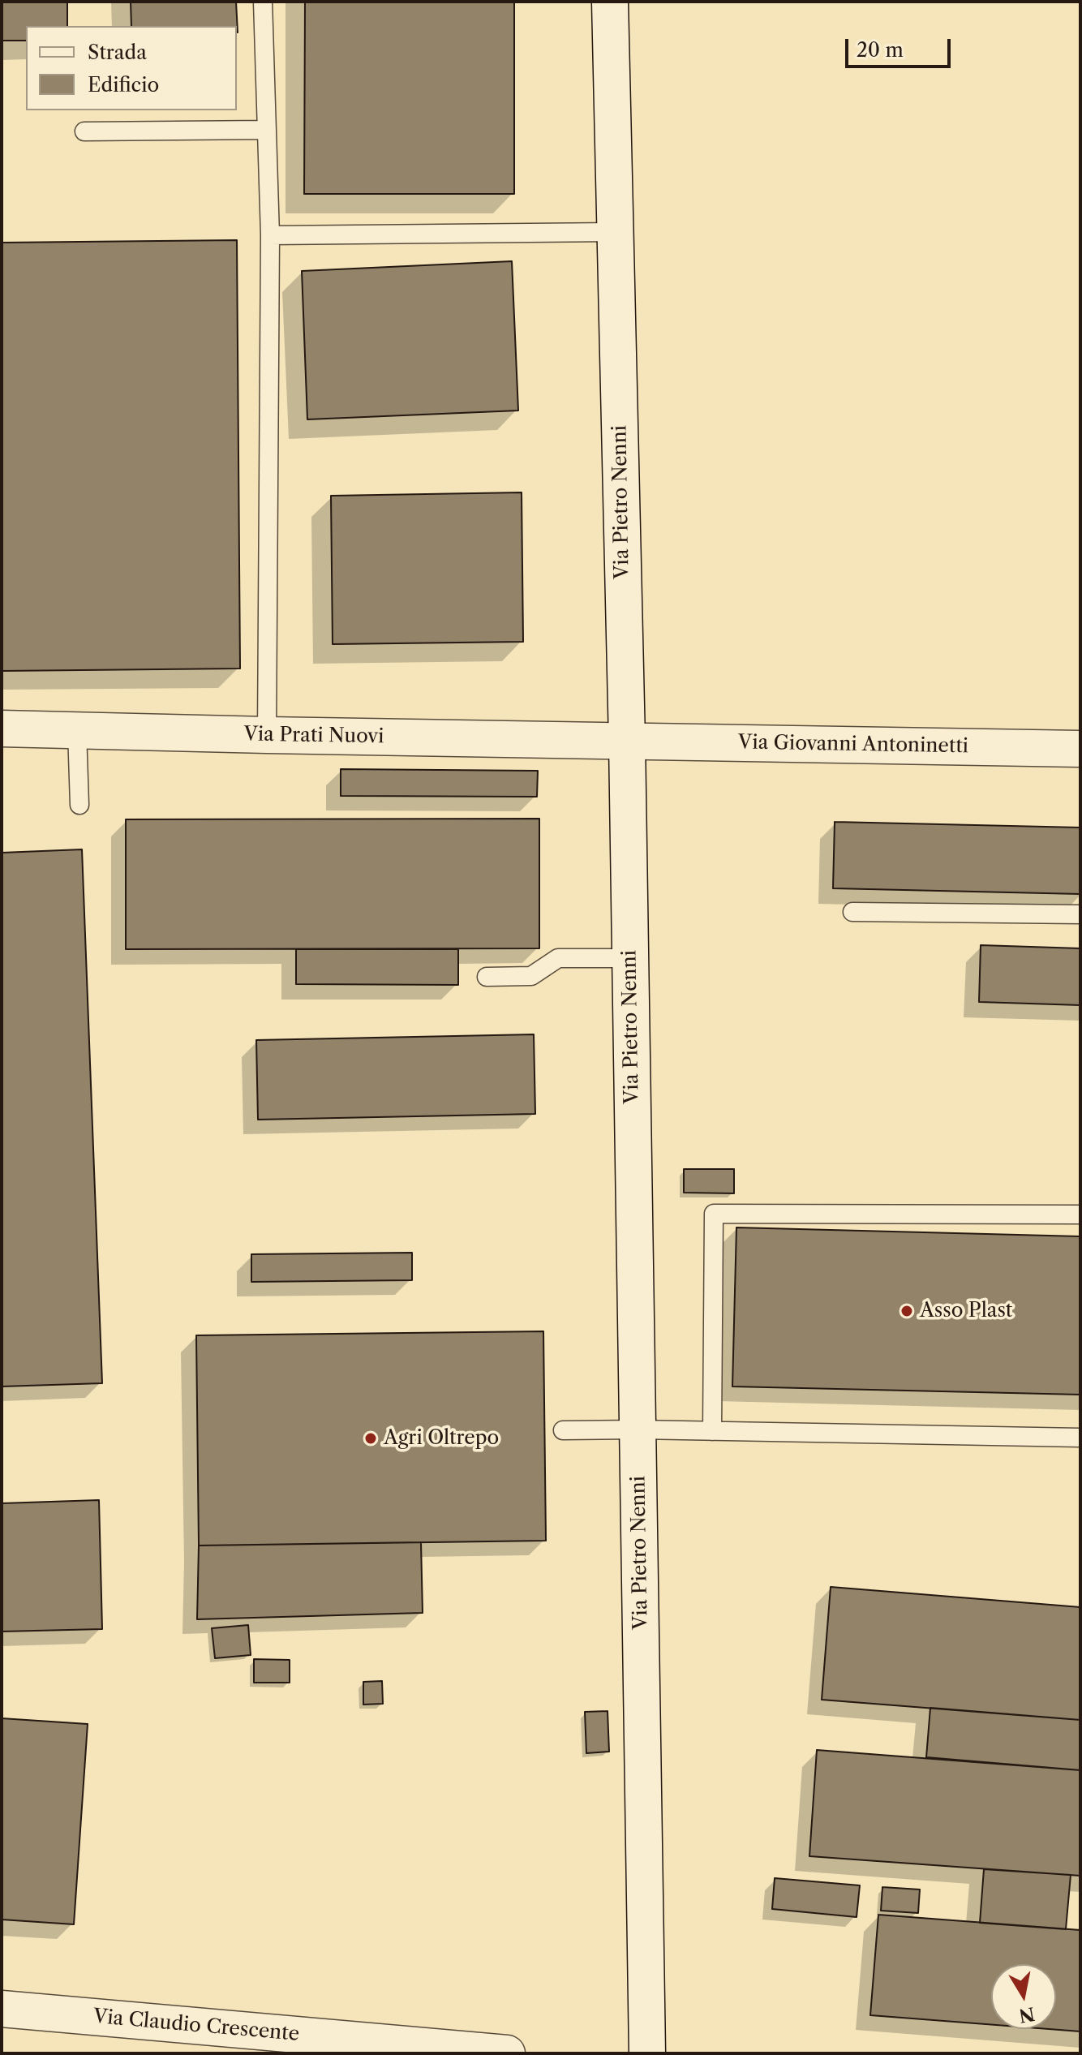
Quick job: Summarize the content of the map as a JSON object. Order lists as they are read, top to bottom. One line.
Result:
{"streets":{"street":["Via Pietro Nenni","Via Prati Nuovi","Via Giovanni Antoninetti","Via Claudio Crescente"]},"crossings":[["Via Pietro Nenni","Via Prati Nuovi"],["Via Pietro Nenni","Via Giovanni Antoninetti"],["Via Prati Nuovi","Via Giovanni Antoninetti"]],"places":["Asso Plast","Agri Oltrepo"],"legend":["Strada","Edificio"],"scale_bar":"20 m","north":"bottom"}
